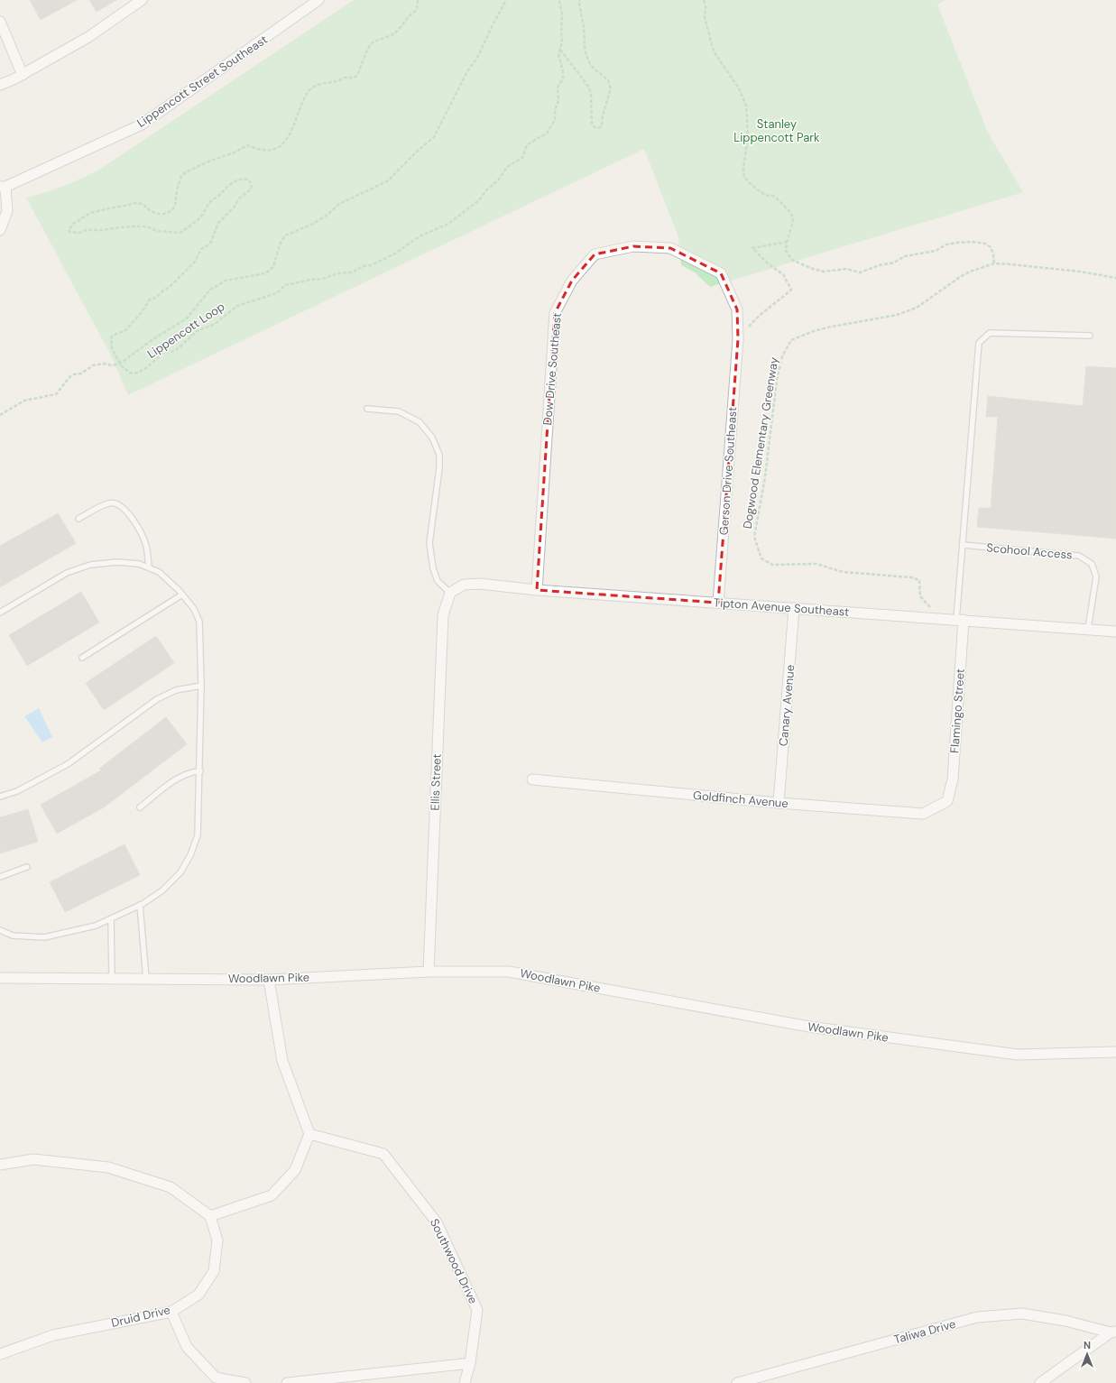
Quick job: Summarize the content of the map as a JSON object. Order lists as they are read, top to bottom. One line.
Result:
{"streets":{"street":["Lippencott Street Southeast","Dow Drive Southeast","Gerson Drive Southeast","Tipton Avenue Southeast","Canary Avenue","Flamingo Street","Ellis Street","Goldfinch Avenue","Woodlawn Pike","Southwood Drive","Druid Drive","Taliwa Drive"],"lane":["Scohool Access"],"path":["Lippencott Loop","Dogwood Elementary Greenway"]},"crossings":[["Dow Drive Southeast","Gerson Drive Southeast"],["Dow Drive Southeast","Tipton Avenue Southeast"],["Dogwood Elementary Greenway","Tipton Avenue Southeast"],["Gerson Drive Southeast","Tipton Avenue Southeast"],["Scohool Access","Tipton Avenue Southeast"],["Tipton Avenue Southeast","Canary Avenue"],["Tipton Avenue Southeast","Flamingo Street"],["Tipton Avenue Southeast","Ellis Street"],["Canary Avenue","Goldfinch Avenue"],["Flamingo Street","Goldfinch Avenue"],["Ellis Street","Woodlawn Pike"]],"parks":["Stanley Lippencott Park"],"north":"top"}
